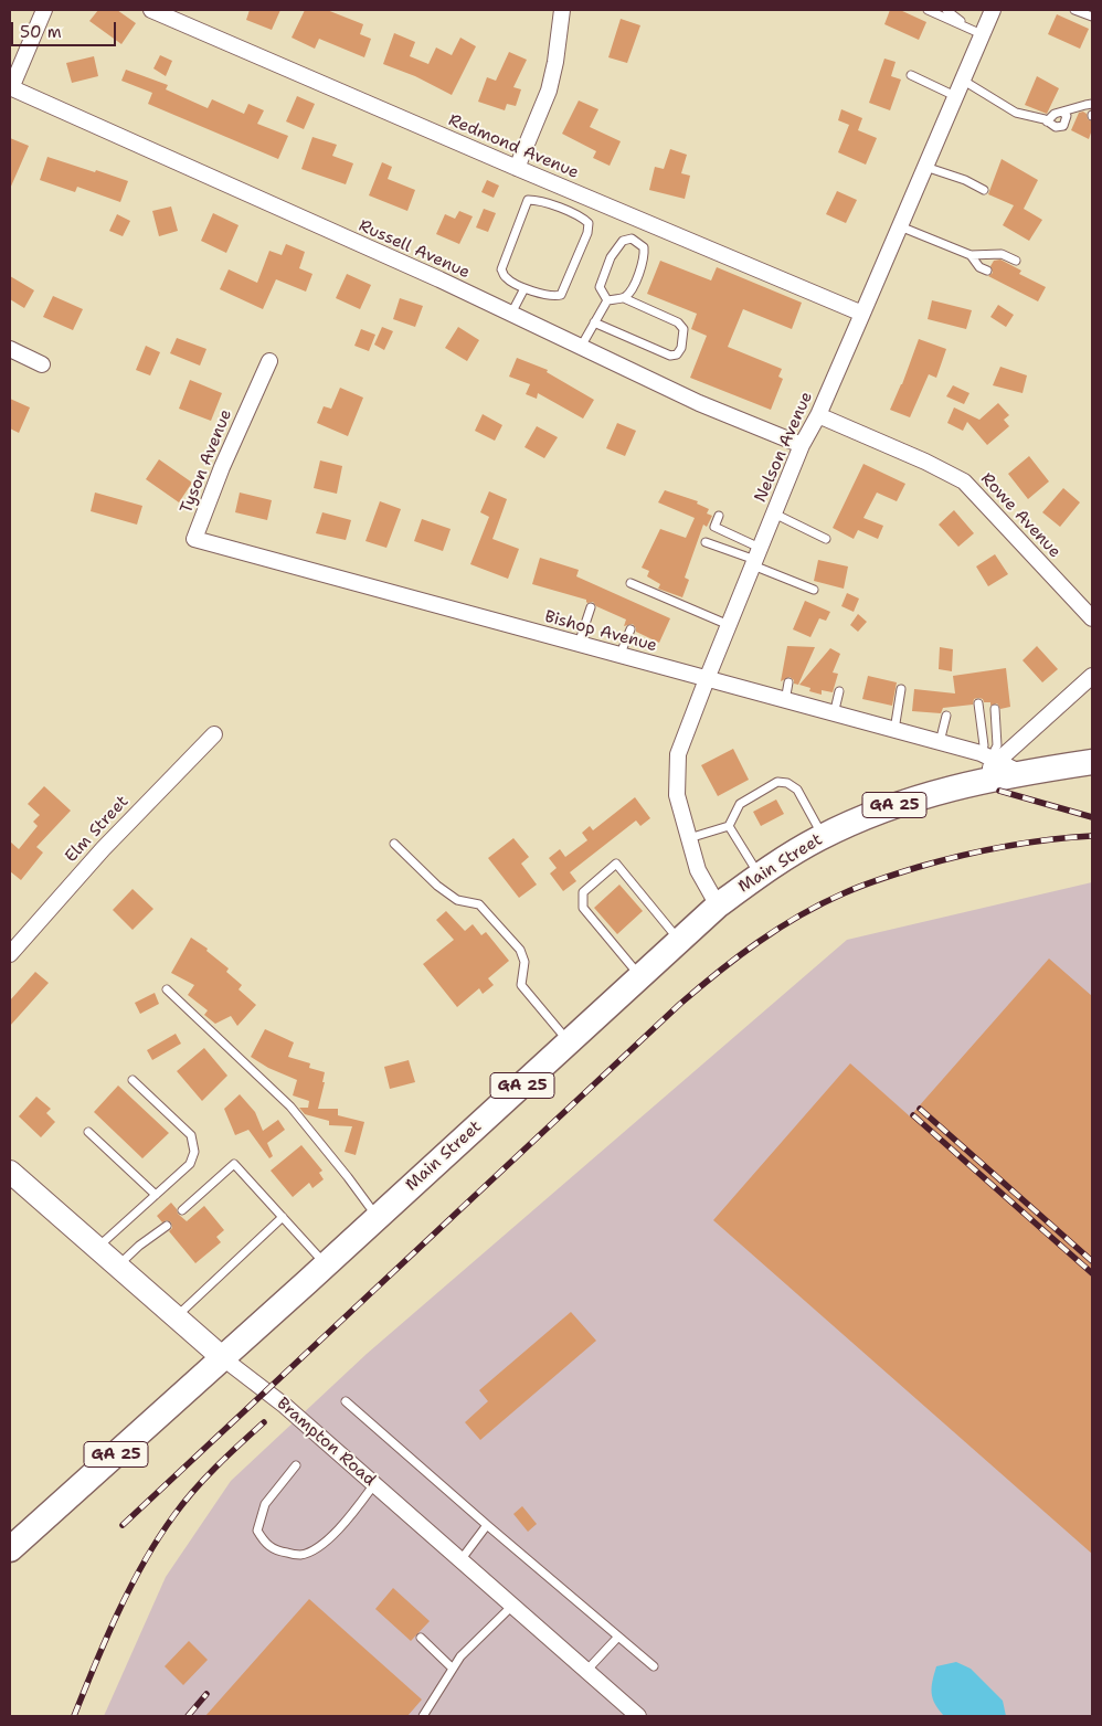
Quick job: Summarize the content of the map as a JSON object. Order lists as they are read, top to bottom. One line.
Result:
{"streets":{"main road":["GA 25","Main Street","Brampton Road"],"street":["Redmond Avenue","Russell Avenue","Nelson Avenue","Tyson Avenue","Rowe Avenue","Bishop Avenue","Elm Street"]},"crossings":[["Redmond Avenue","Nelson Avenue"],["Russell Avenue","Nelson Avenue"],["Nelson Avenue","Rowe Avenue"],["Nelson Avenue","Bishop Avenue"],["Nelson Avenue","Main Street"],["Tyson Avenue","Bishop Avenue"],["Bishop Avenue","Main Street"],["Main Street","Brampton Road"]],"scale_bar":"50 m"}
